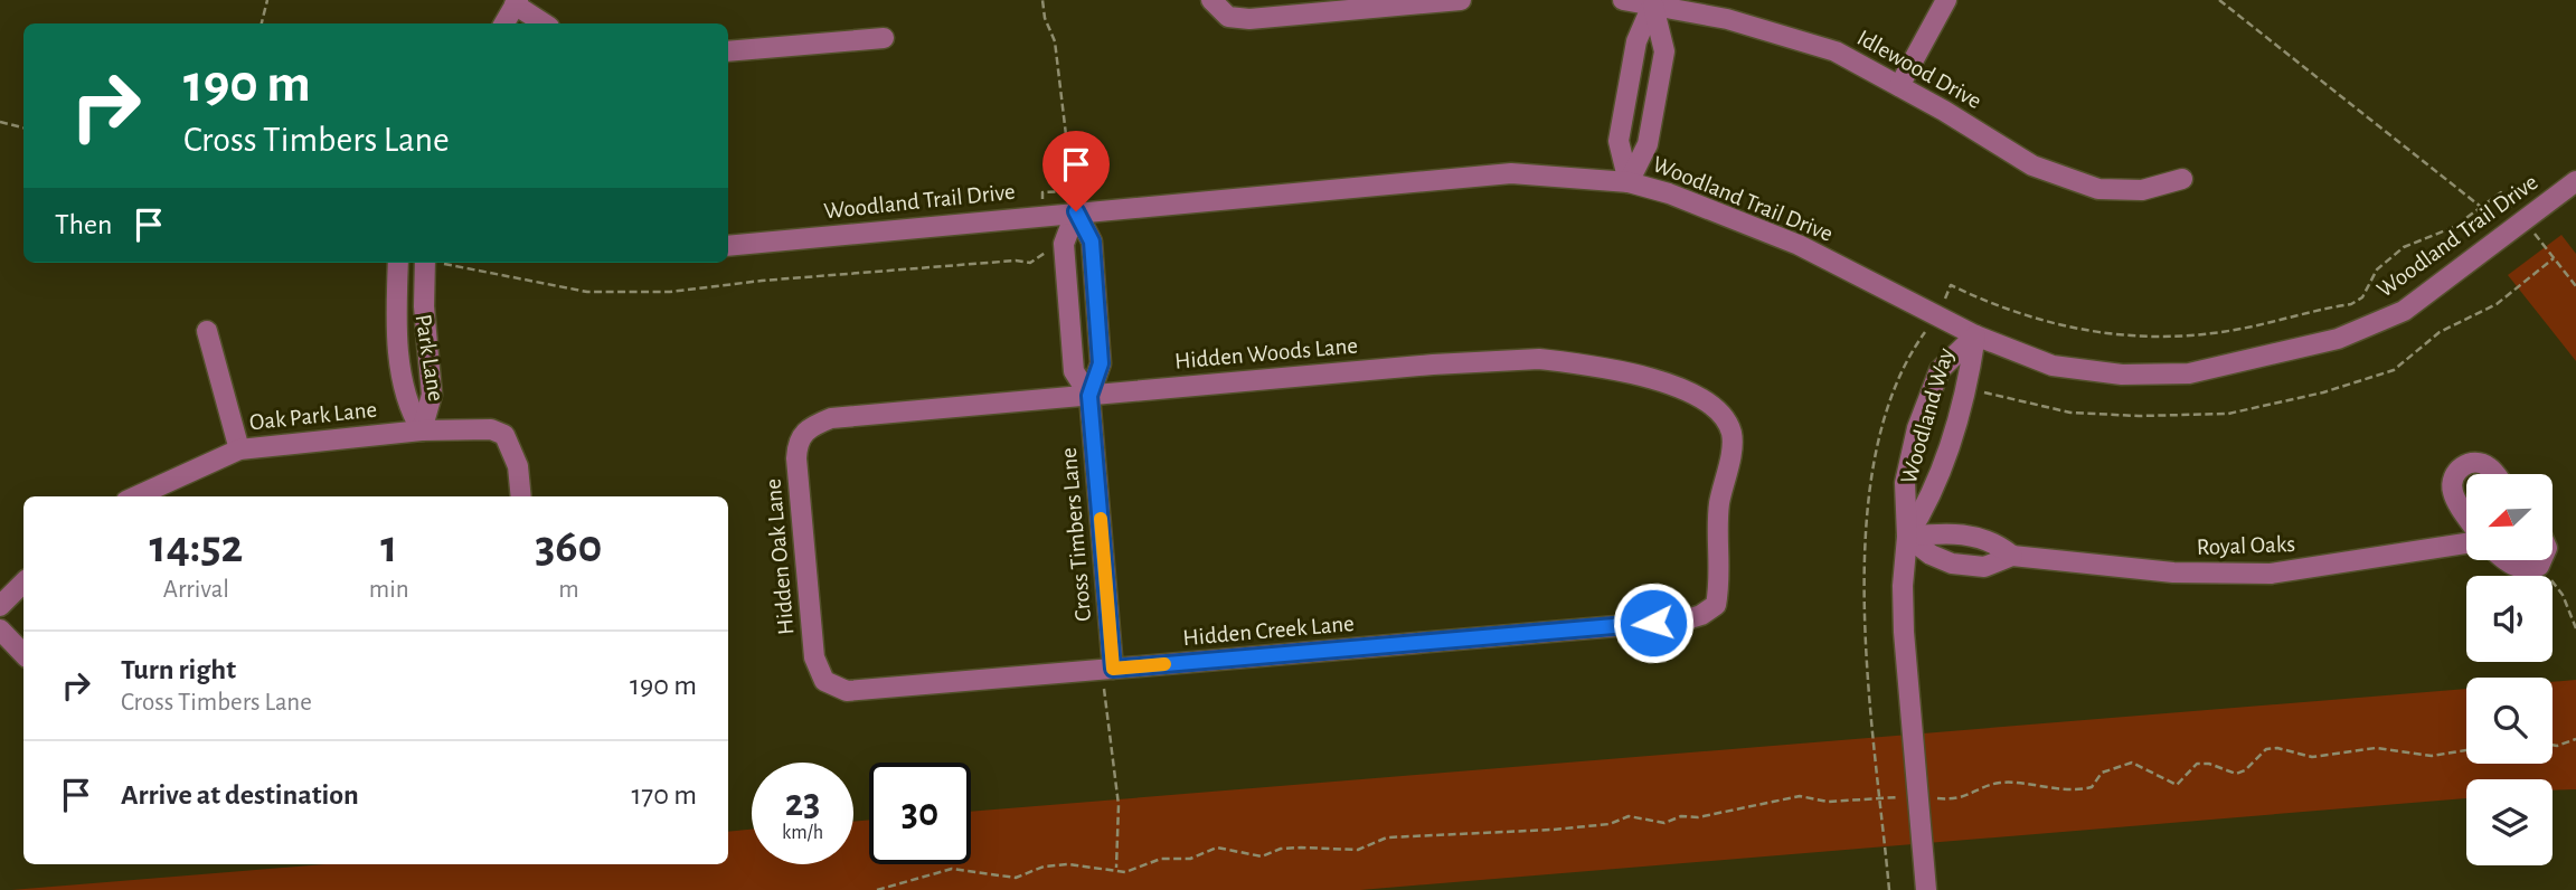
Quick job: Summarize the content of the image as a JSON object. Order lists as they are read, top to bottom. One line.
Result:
{"streets":{"street":["Idlewood Drive","Woodland Trail Drive","Hidden Woods Lane","Park Lane","Oak Park Lane","Woodland Way","Cross Timbers Lane","Royal Oaks","Hidden Oak Lane","Hidden Creek Lane"]},"crossings":[["Woodland Trail Drive","Woodland Way"],["Woodland Trail Drive","Cross Timbers Lane"],["Hidden Woods Lane","Cross Timbers Lane"],["Hidden Woods Lane","Hidden Oak Lane"],["Hidden Woods Lane","Hidden Creek Lane"],["Park Lane","Oak Park Lane"],["Woodland Way","Royal Oaks"],["Cross Timbers Lane","Hidden Creek Lane"],["Hidden Oak Lane","Hidden Creek Lane"]],"north":"bottom left","page":{"turn":["190 m","Cross Timbers Lane"],"then":"Then","eta":["14:52","Arrival","1","min","360","m"],"list":[{"name":"Turn right","note":"Cross Timbers Lane","value":"190 m"},{"name":"Arrive at destination","value":"170 m"}],"speed":"23 km/h","limit":"30"}}
